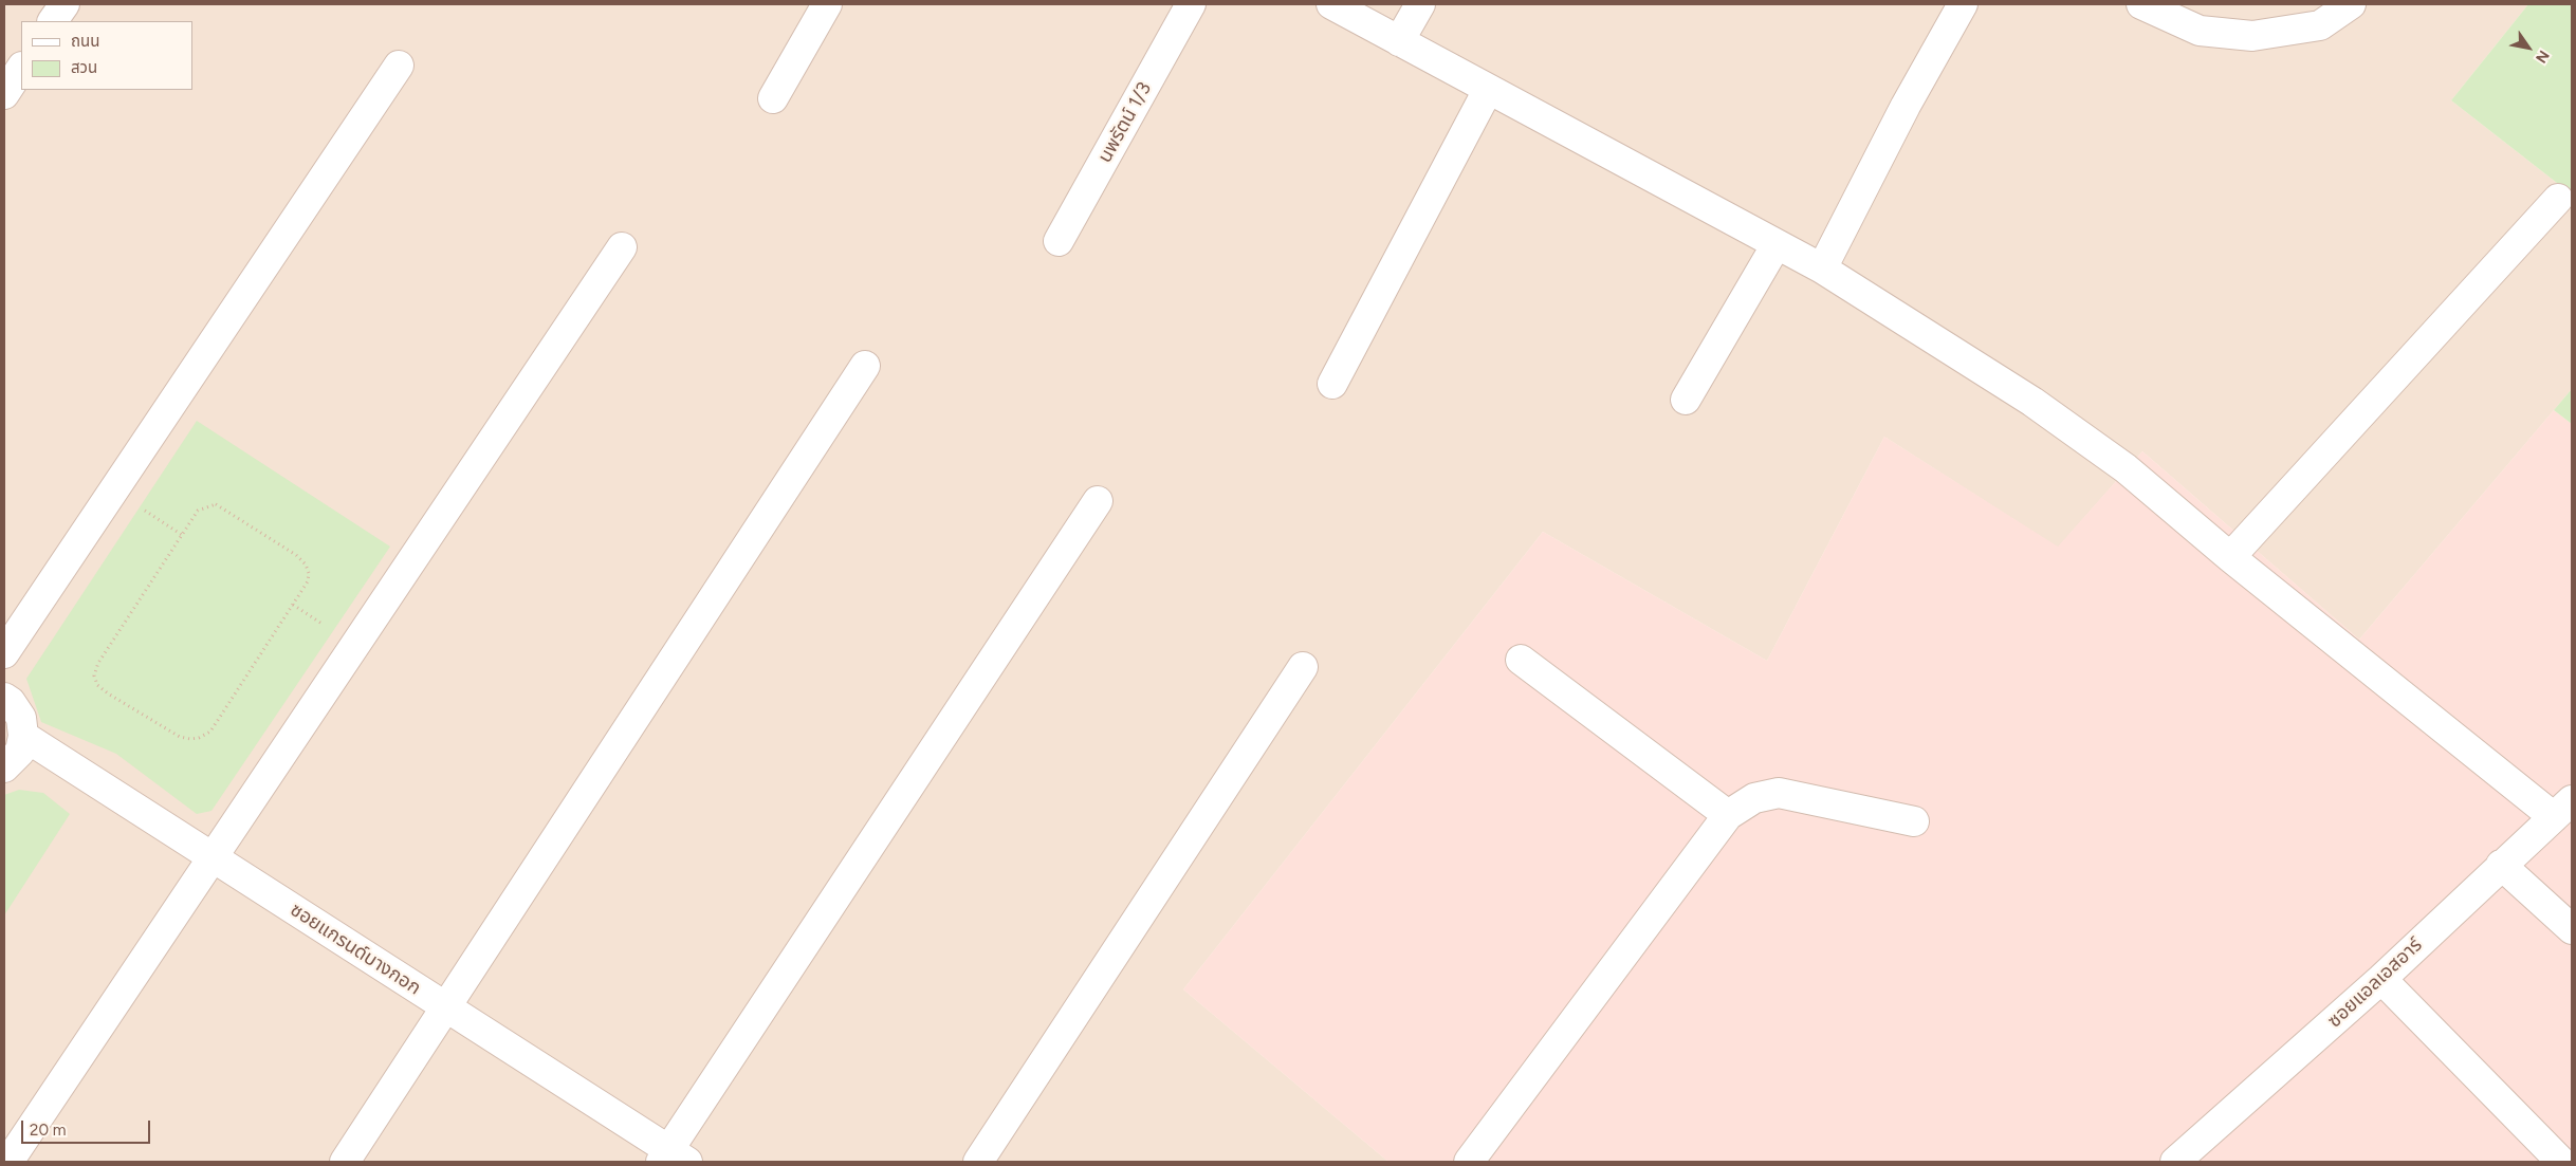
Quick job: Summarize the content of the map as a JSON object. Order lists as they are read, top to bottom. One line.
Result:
{"streets":{"street":["นพรัตน์ 1/3","ซอยแกรนด์บางกอก","ซอยแอลเอสอาร์"]},"legend":["ถนน","สวน"],"scale_bar":"20 m","north":"bottom right"}
